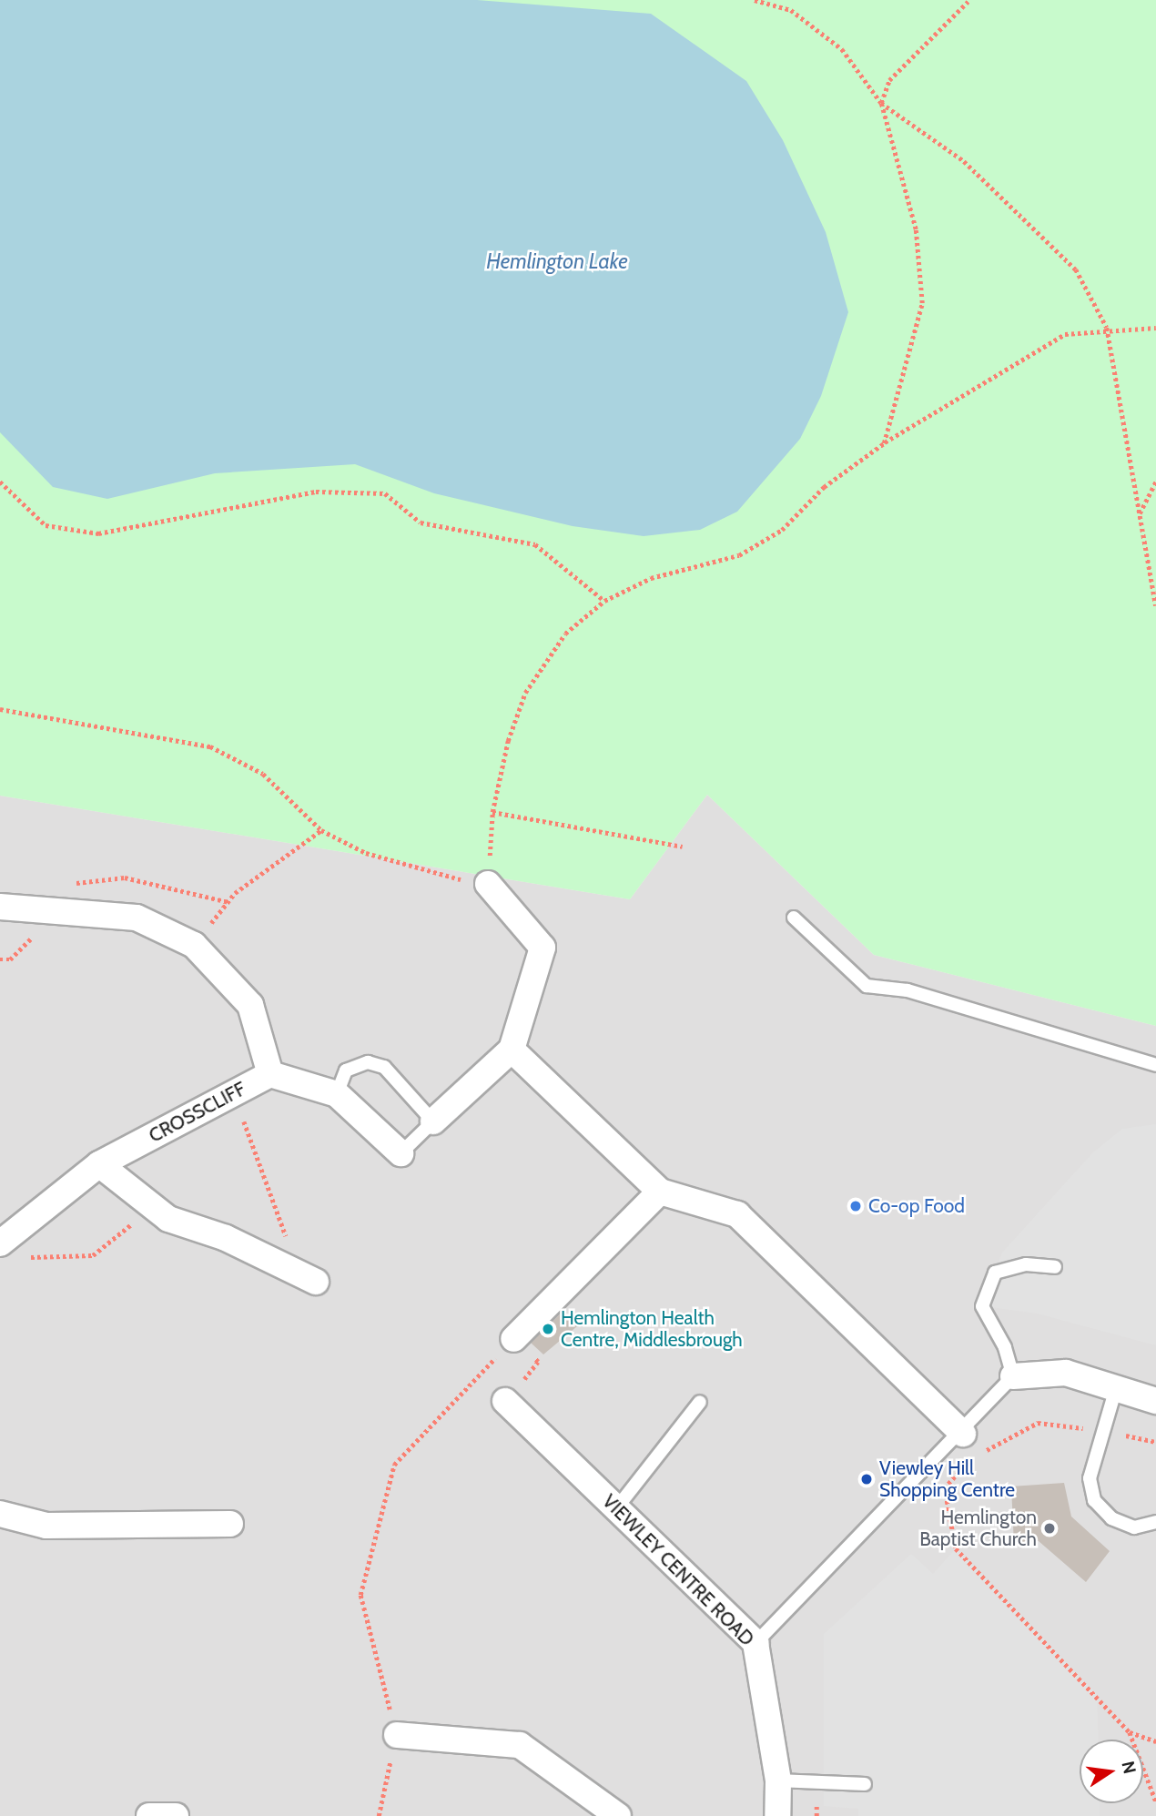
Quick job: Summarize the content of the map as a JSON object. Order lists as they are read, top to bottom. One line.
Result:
{"streets":{"street":["CROSSCLIFF","VIEWLEY CENTRE ROAD"]},"water":["Hemlington Lake"],"places":["Co-op Food","Hemlington Health Centre, Middlesbrough","Viewley Hill Shopping Centre","Hemlington Baptist Church"],"north":"right"}
